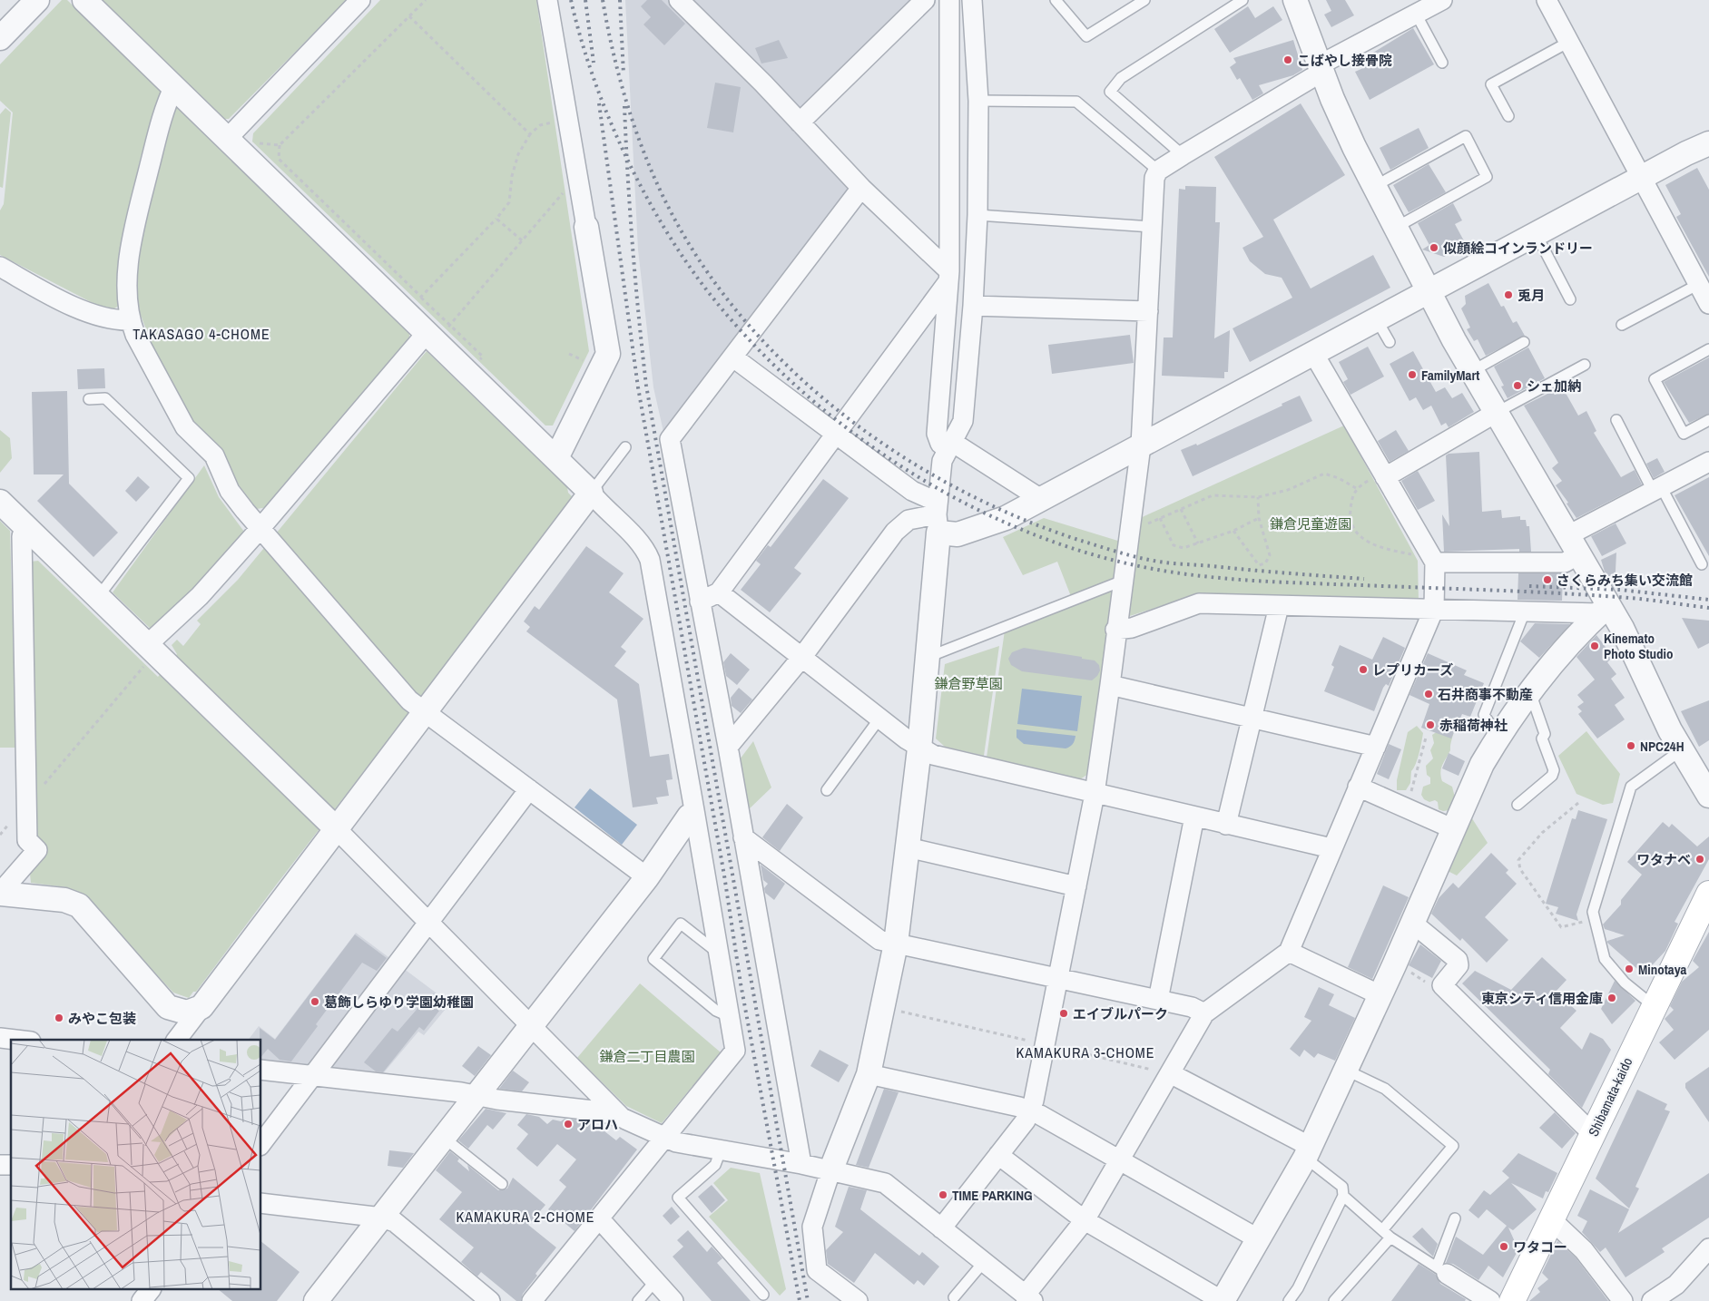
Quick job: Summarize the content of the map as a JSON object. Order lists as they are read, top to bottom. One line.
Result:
{"streets":{"main road":["Shibamata-kaido"]},"districts":["TAKASAGO 4-CHOME","KAMAKURA 3-CHOME","KAMAKURA 2-CHOME"],"parks":["鎌倉児童遊園","鎌倉野草園","鎌倉二丁目農園"],"places":["こばやし接骨院","似顔絵コインランドリー","兎月","FamilyMart","シェ加納","さくらみち集い交流館","Kinemato Photo Studio","レプリカーズ","石井商事不動産","赤稲荷神社","NPC24H","ワタナベ","Minotaya","東京シティ信用金庫","葛飾しらゆり学園幼稚園","エイブルパーク","みやこ包装","アロハ","TIME PARKING","ワタコー"]}
